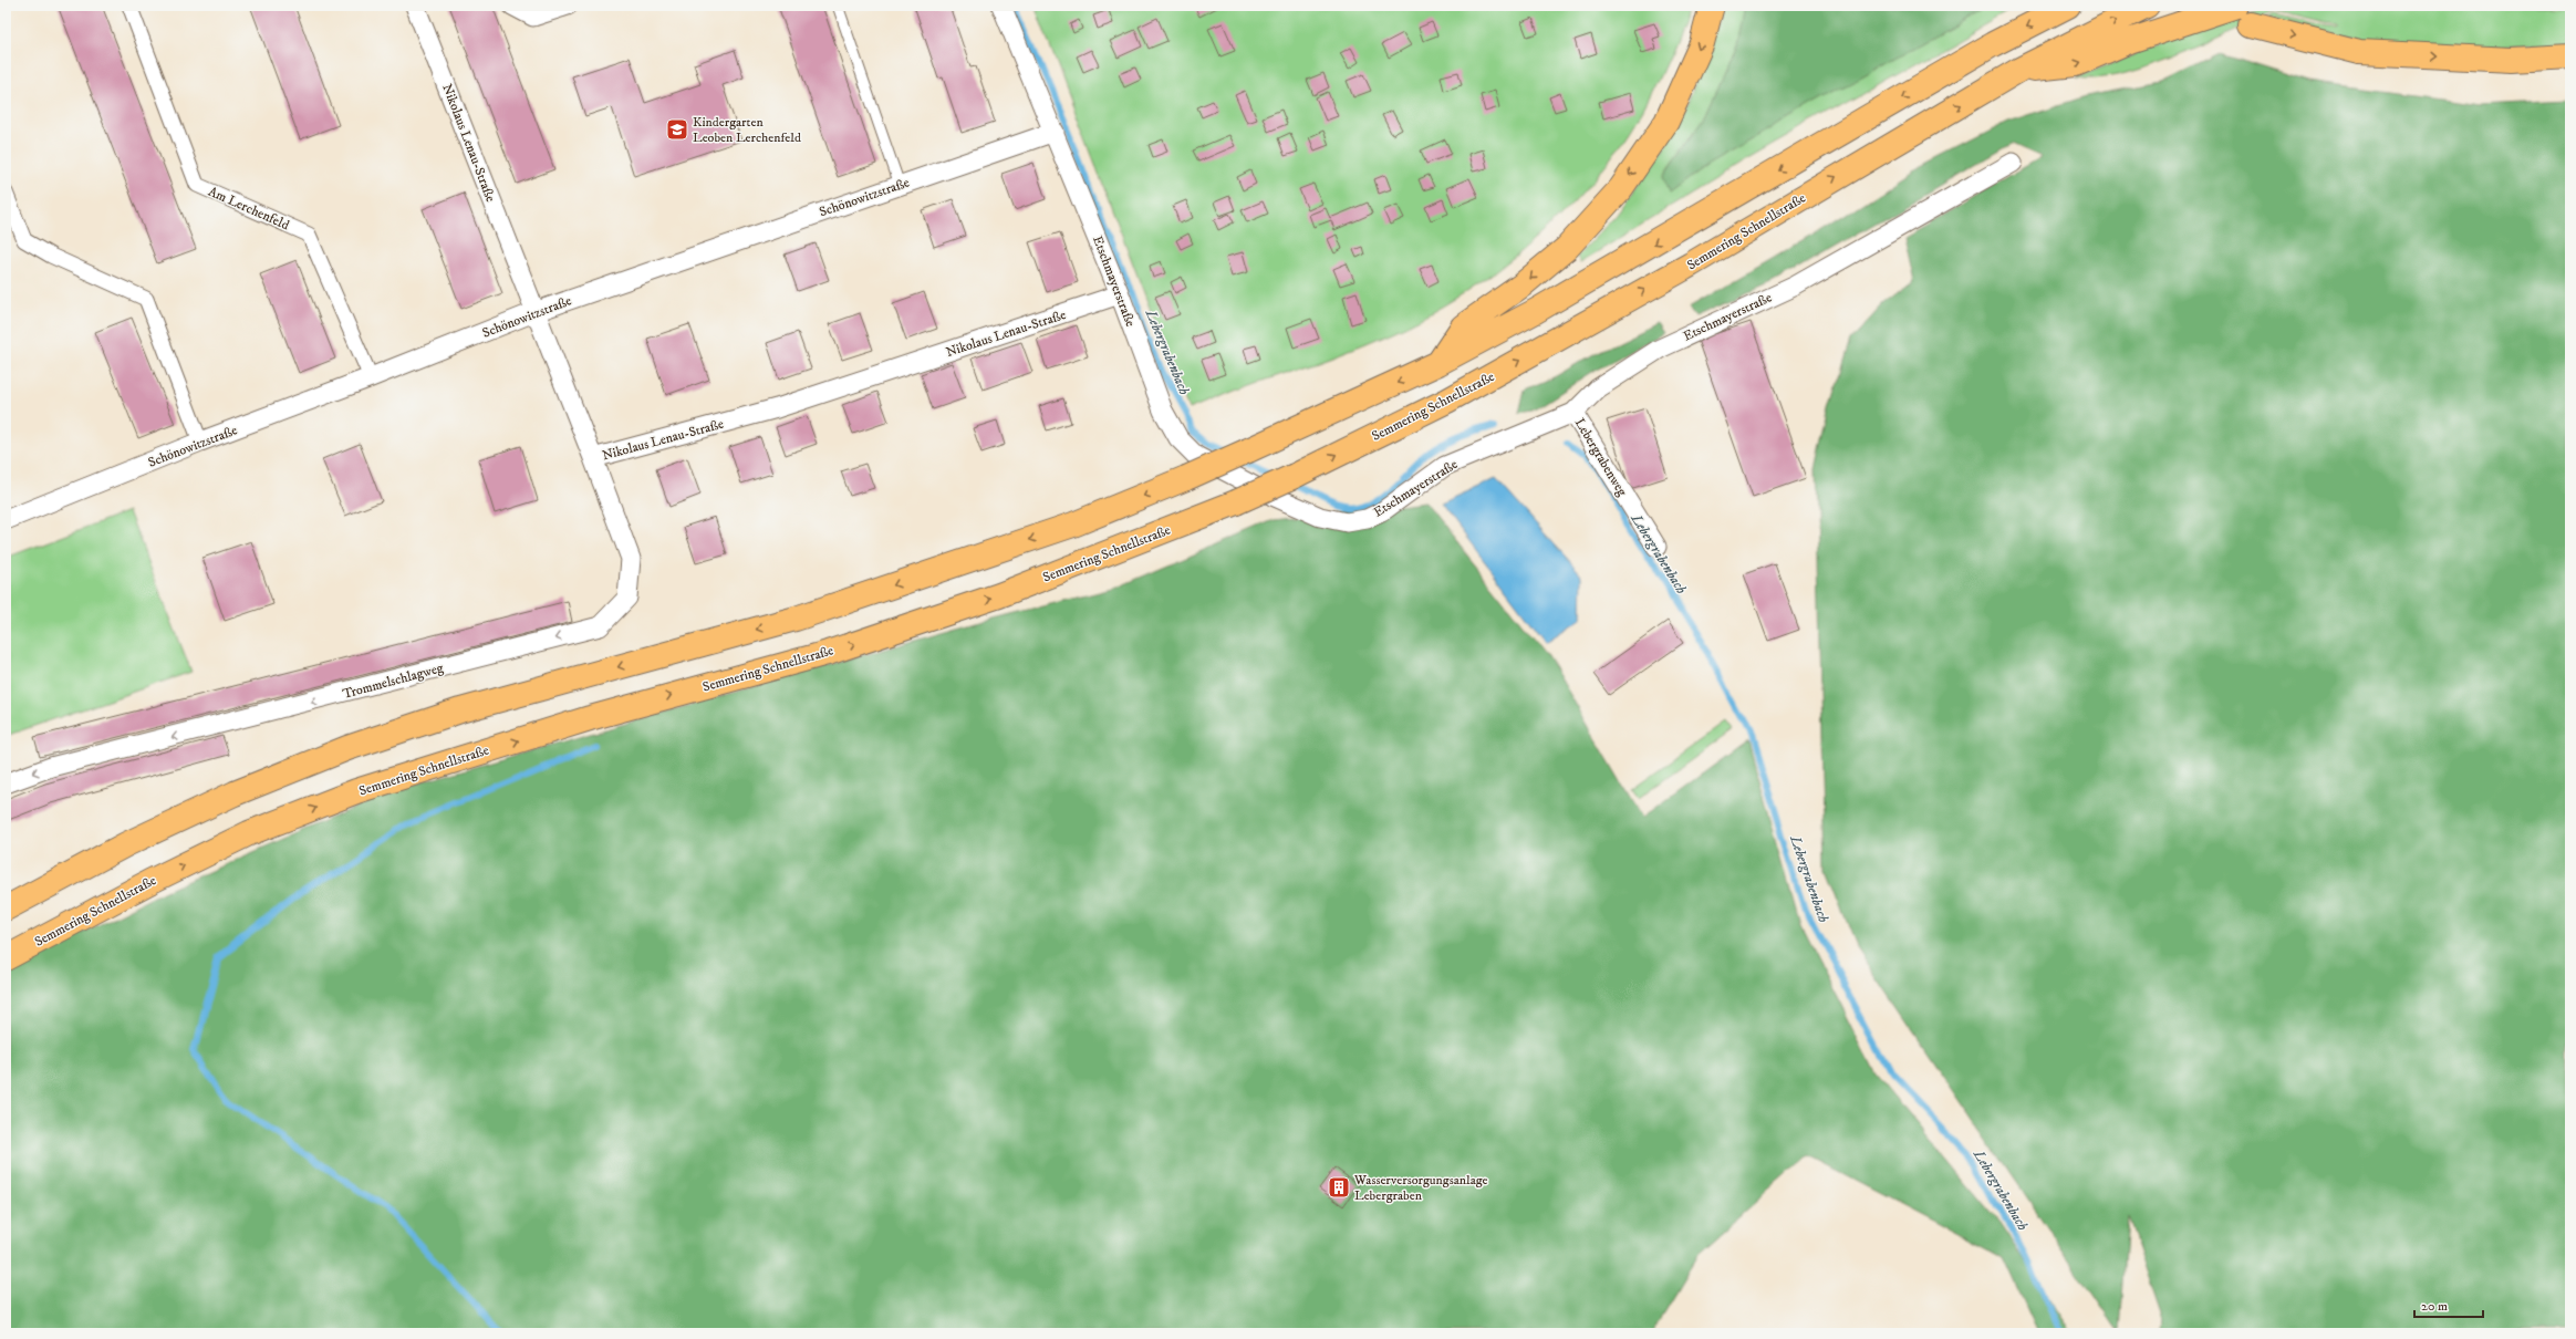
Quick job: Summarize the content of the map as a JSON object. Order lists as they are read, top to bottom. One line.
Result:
{"streets":{"highway":["Semmering Schnellstraße"],"street":["Nikolaus Lenau-Straße","Schönowitzstraße","Am Lerchenfeld","Etschmayerstraße","Lebergrabenweg","Trommelschlagweg"]},"crossings":[["Nikolaus Lenau-Straße","Schönowitzstraße"],["Nikolaus Lenau-Straße","Etschmayerstraße"],["Nikolaus Lenau-Straße","Trommelschlagweg"],["Schönowitzstraße","Am Lerchenfeld"],["Schönowitzstraße","Etschmayerstraße"],["Etschmayerstraße","Lebergrabenweg"]],"one_way":["Trommelschlagweg"],"water":["Lebergrabenbach"],"places":{"school or university":["Kindergarten Leoben Lerchenfeld"],"building":["Wasserversorgungsanlage Lebergraben"]},"scale_bar":"20 m"}
